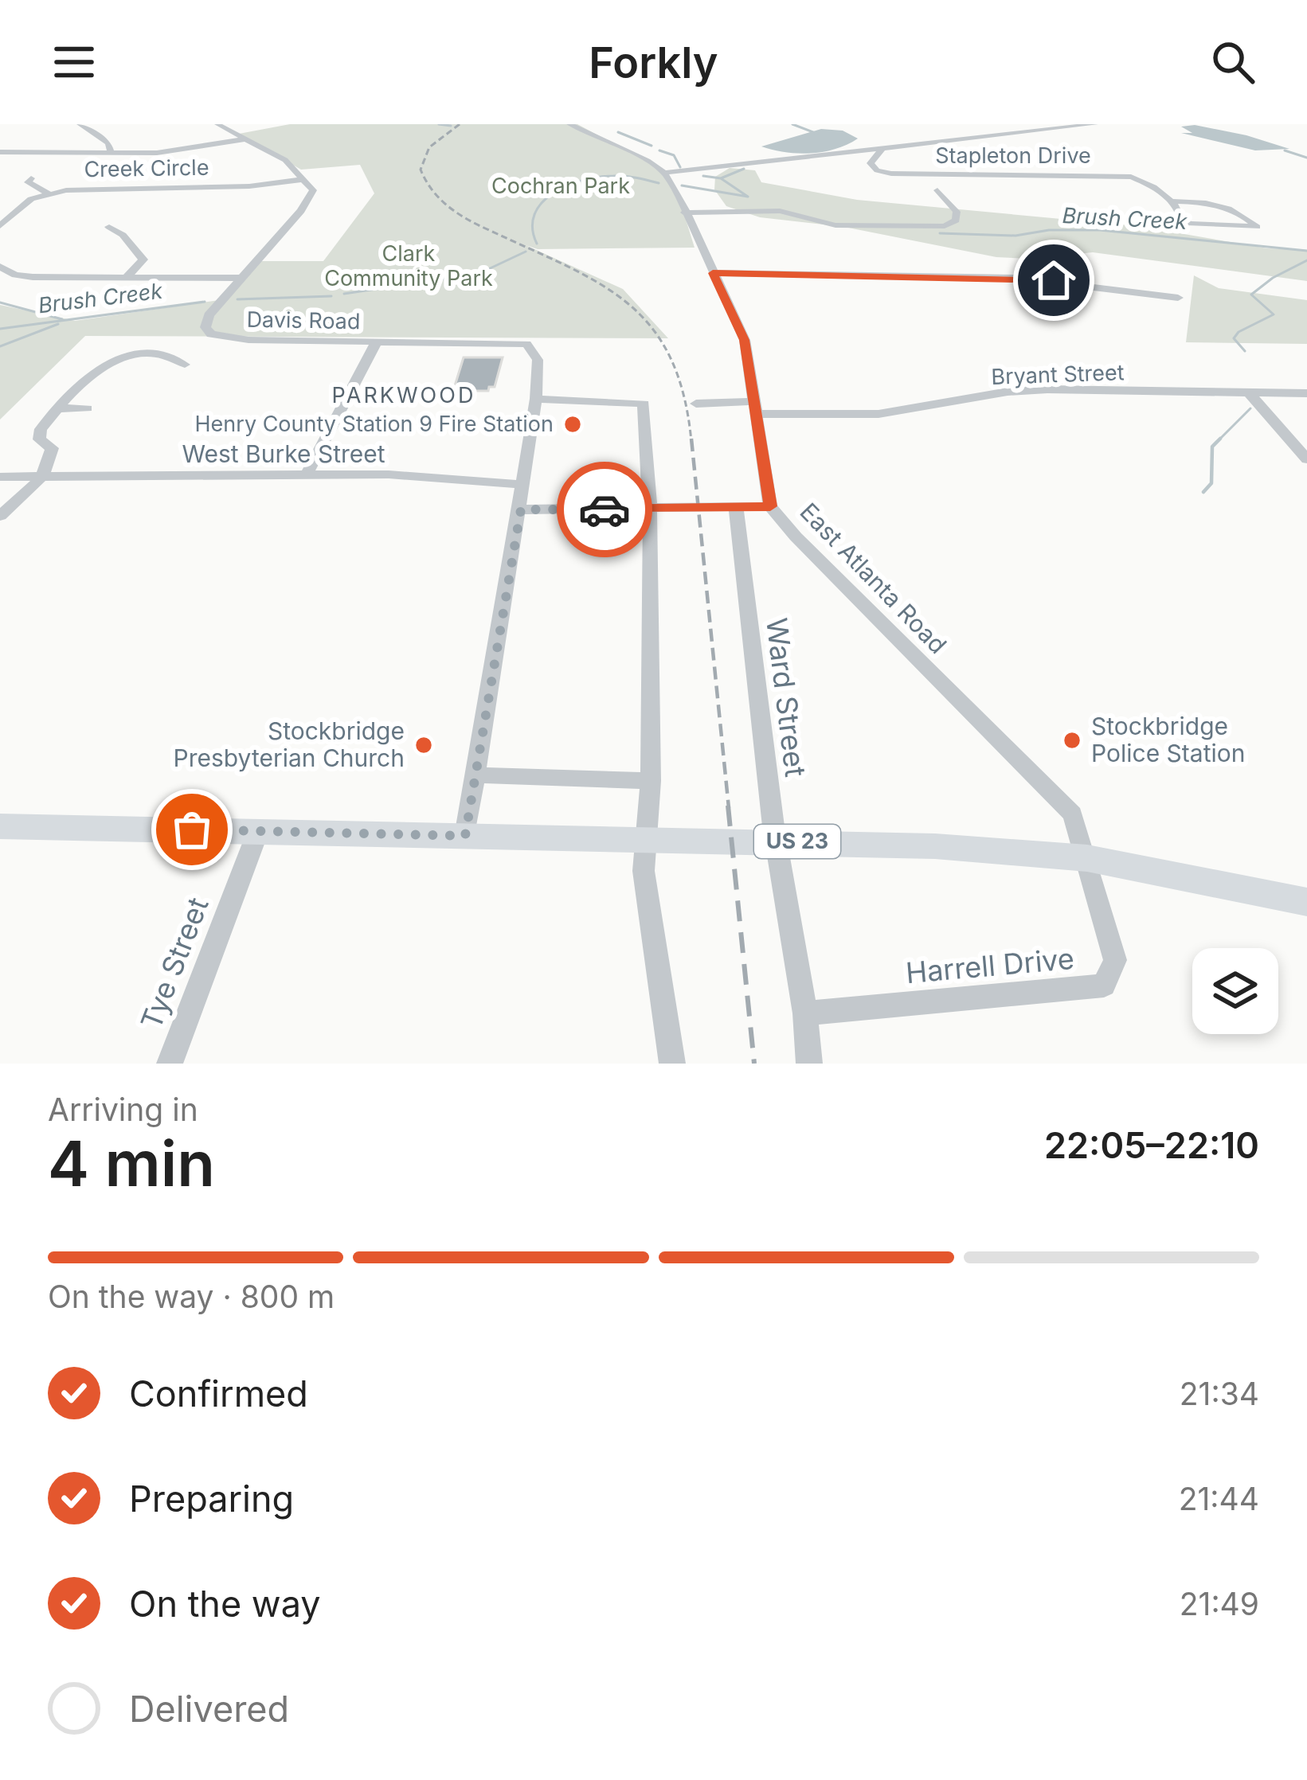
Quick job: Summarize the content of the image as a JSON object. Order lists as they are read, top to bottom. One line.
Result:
{"streets":{"highway":["US 23"],"street":["Stapleton Drive","Creek Circle","Davis Road","Bryant Street","West Burke Street","East Atlanta Road","Ward Street","Tye Street","Harrell Drive"]},"crossings":[["Stapleton Drive","East Atlanta Road"],["Creek Circle","Davis Road"],["Bryant Street","East Atlanta Road"],["East Atlanta Road","US 23"],["East Atlanta Road","Harrell Drive"],["Ward Street","Harrell Drive"],["US 23","Tye Street"],["US 23","Harrell Drive"]],"districts":["PARKWOOD"],"water":["Brush Creek"],"parks":["Cochran Park","Clark Community Park"],"places":["Henry County Station 9 Fire Station","Stockbridge Police Station","Stockbridge Presbyterian Church"],"page":{"header":"Forkly","heading":["4 min","Arriving in","22:05–22:10"],"bar":"On the way · 800 m","list":[["Confirmed","21:34"],["Preparing","21:44"],["On the way","21:49"],"Delivered"]}}
